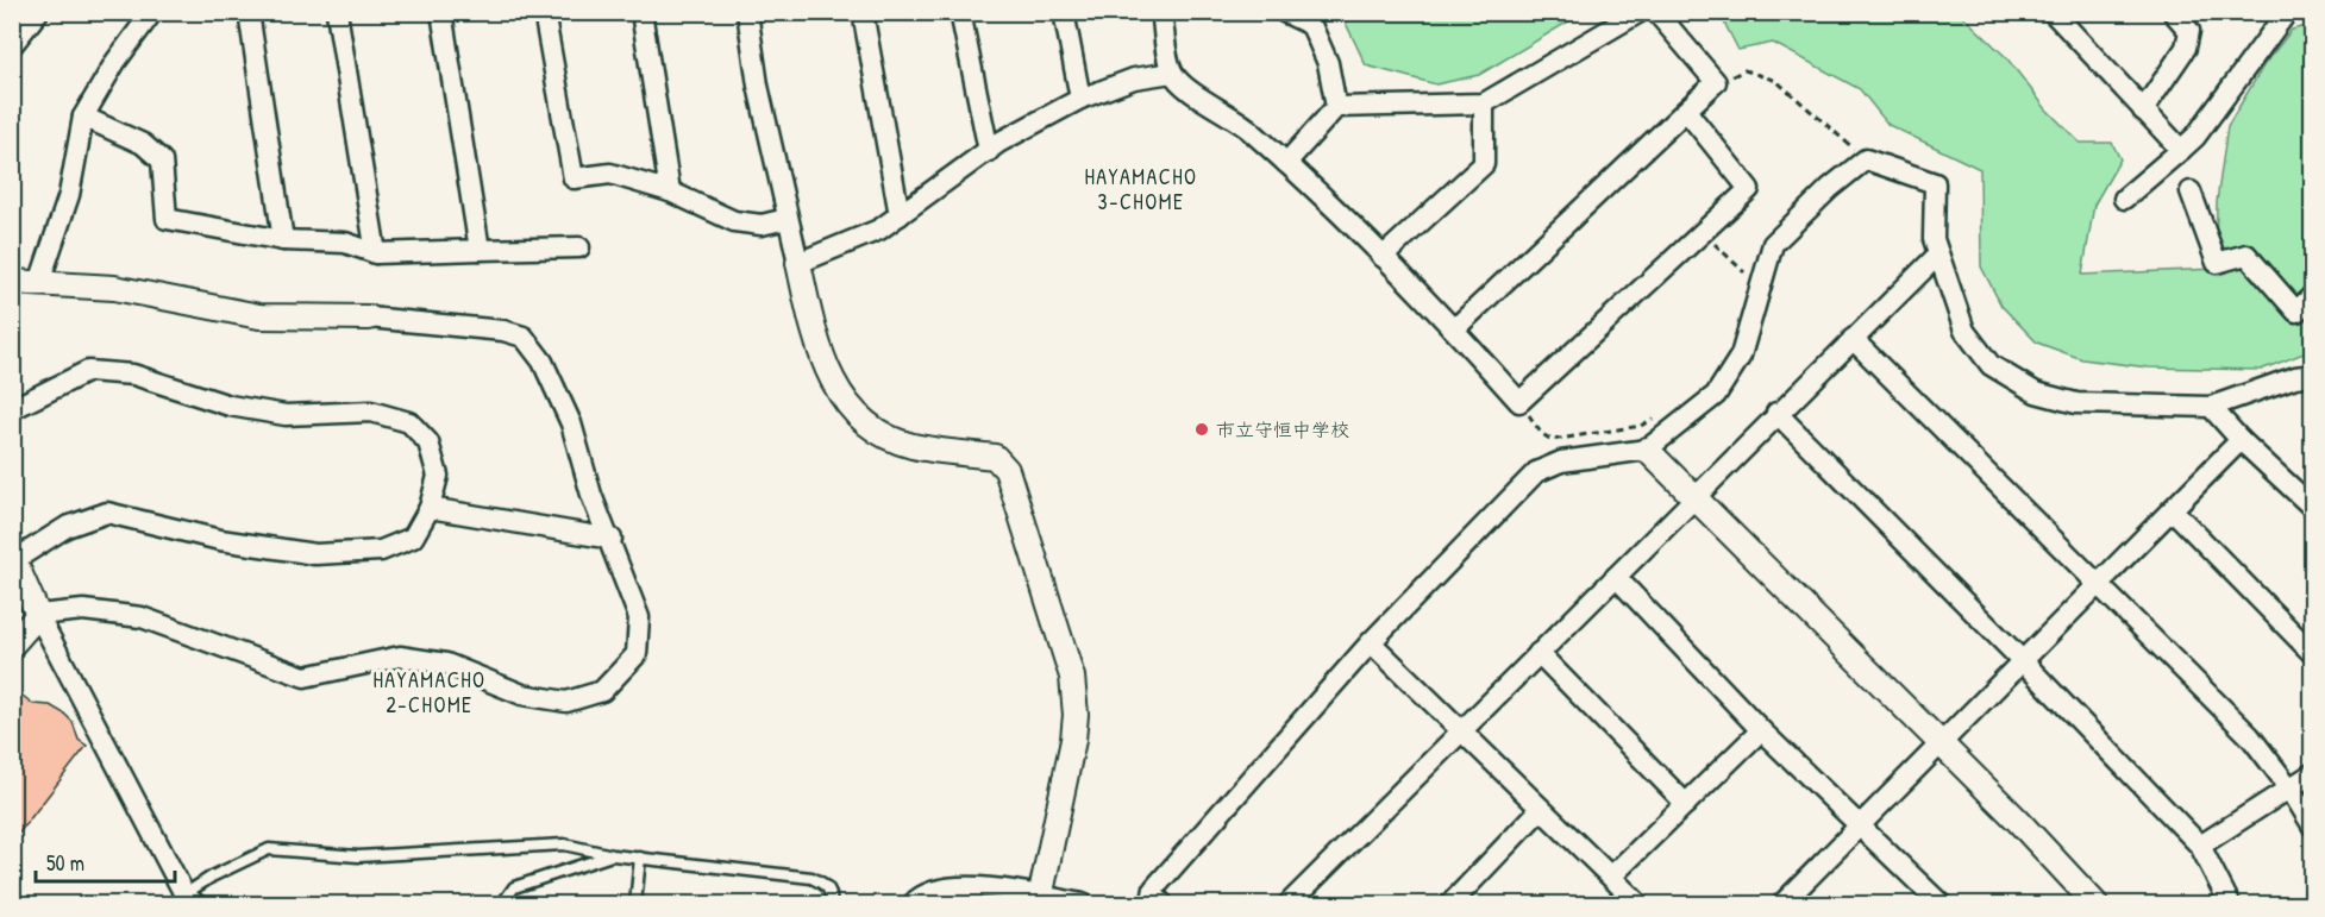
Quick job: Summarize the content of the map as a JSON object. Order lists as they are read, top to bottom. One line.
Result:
{"districts":["HAYAMACHO 3-CHOME","HAYAMACHO 2-CHOME"],"places":["市立守恒中学校"],"scale_bar":"50 m"}
